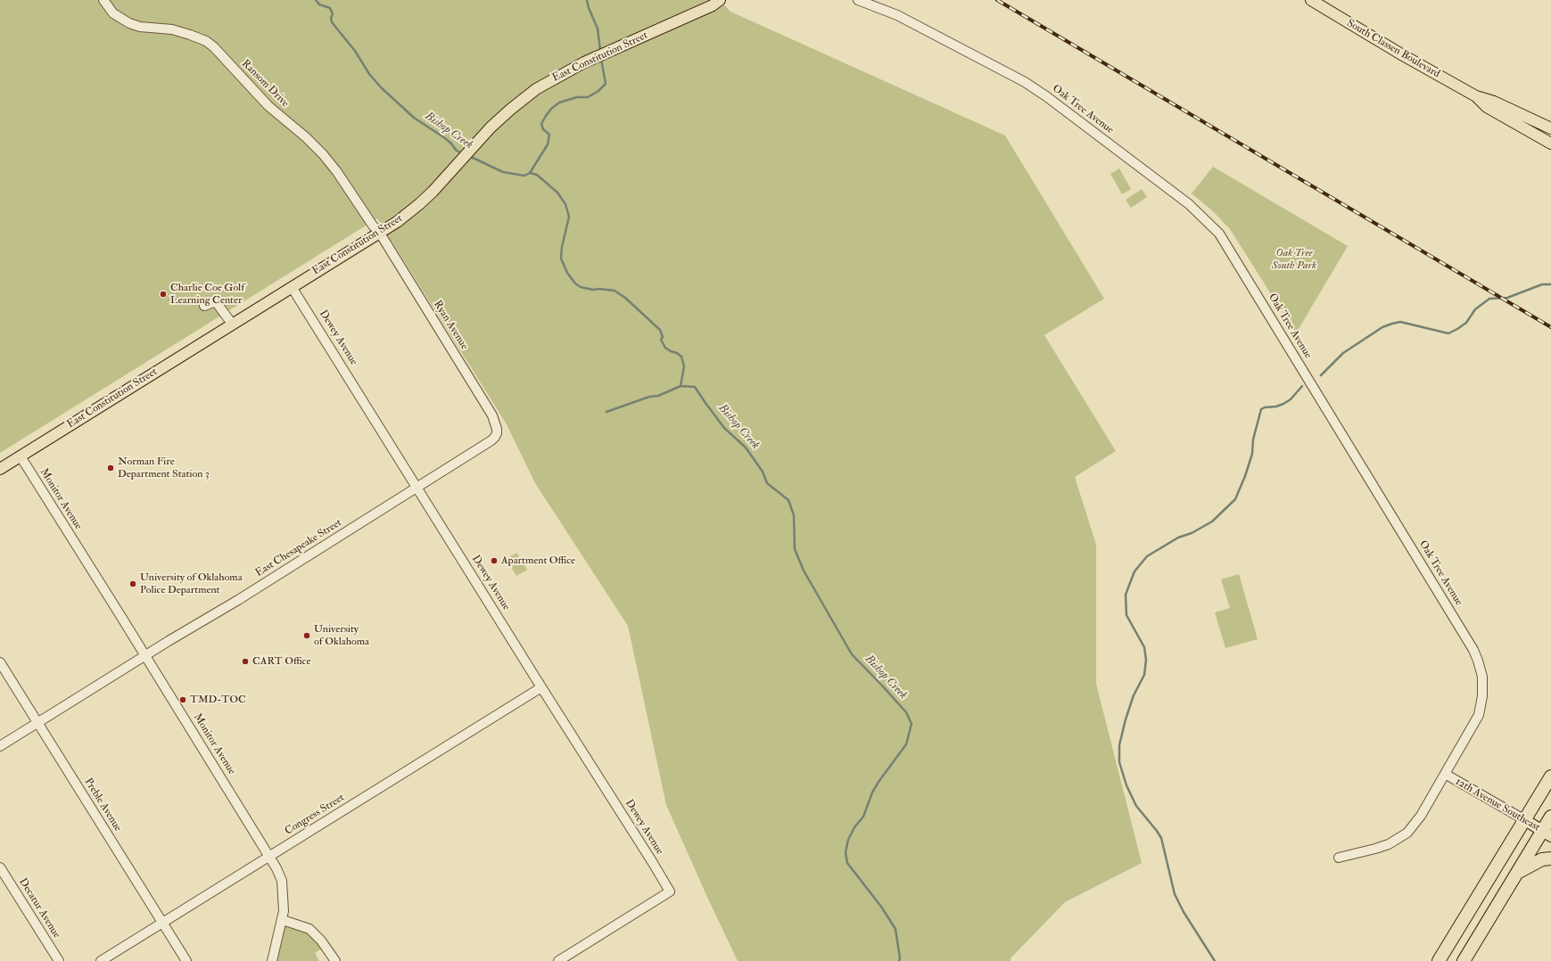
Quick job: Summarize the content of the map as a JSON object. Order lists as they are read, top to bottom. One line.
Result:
{"streets":{"main road":["South Classen Boulevard","East Constitution Street","12th Avenue Southeast"],"street":["Ransom Drive","Oak Tree Avenue","Ryan Avenue","Dewey Avenue","Monitor Avenue","East Chesapeake Street","Preble Avenue","Congress Street","Decatur Avenue"]},"crossings":[["East Constitution Street","Ransom Drive"],["East Constitution Street","Ryan Avenue"],["East Constitution Street","Dewey Avenue"],["East Constitution Street","Monitor Avenue"],["Ransom Drive","Ryan Avenue"],["Oak Tree Avenue","12th Avenue Southeast"],["Ryan Avenue","East Chesapeake Street"],["Dewey Avenue","East Chesapeake Street"],["Dewey Avenue","Congress Street"],["Monitor Avenue","East Chesapeake Street"],["Monitor Avenue","Congress Street"],["East Chesapeake Street","Preble Avenue"],["Preble Avenue","Congress Street"]],"water":["Bishop Creek"],"parks":["Oak Tree South Park"],"places":["Charlie Coe Golf Learning Center","Norman Fire Department Station 3","Apartment Office","University of Oklahoma Police Department","University of Oklahoma","CART Office","TMD-TOC"]}
